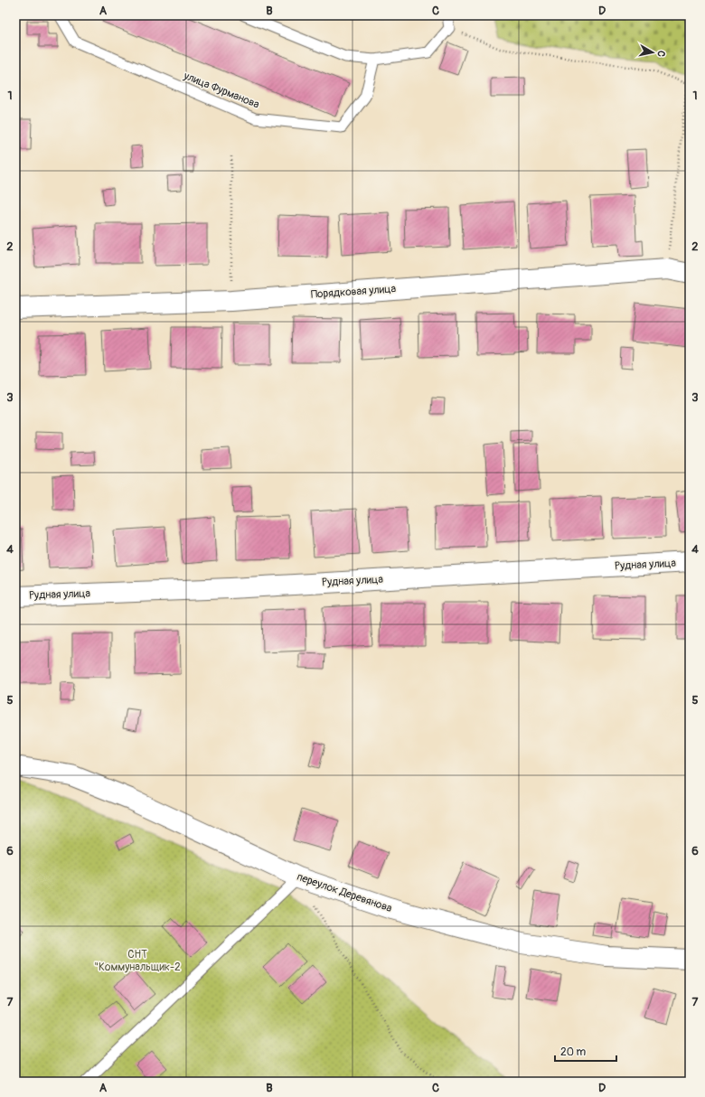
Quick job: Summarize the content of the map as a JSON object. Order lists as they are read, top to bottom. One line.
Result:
{"streets":{"street":["Порядковая улица","Рудная улица","переулок Деревянова"],"lane":["улица Фурманова"]},"parks":["СНТ \"Коммунальщик-2"],"scale_bar":"20 m","north":"right","grid":{"columns":["A","B","C","D"],"rows":["1","2","3","4","5","6","7"]}}
